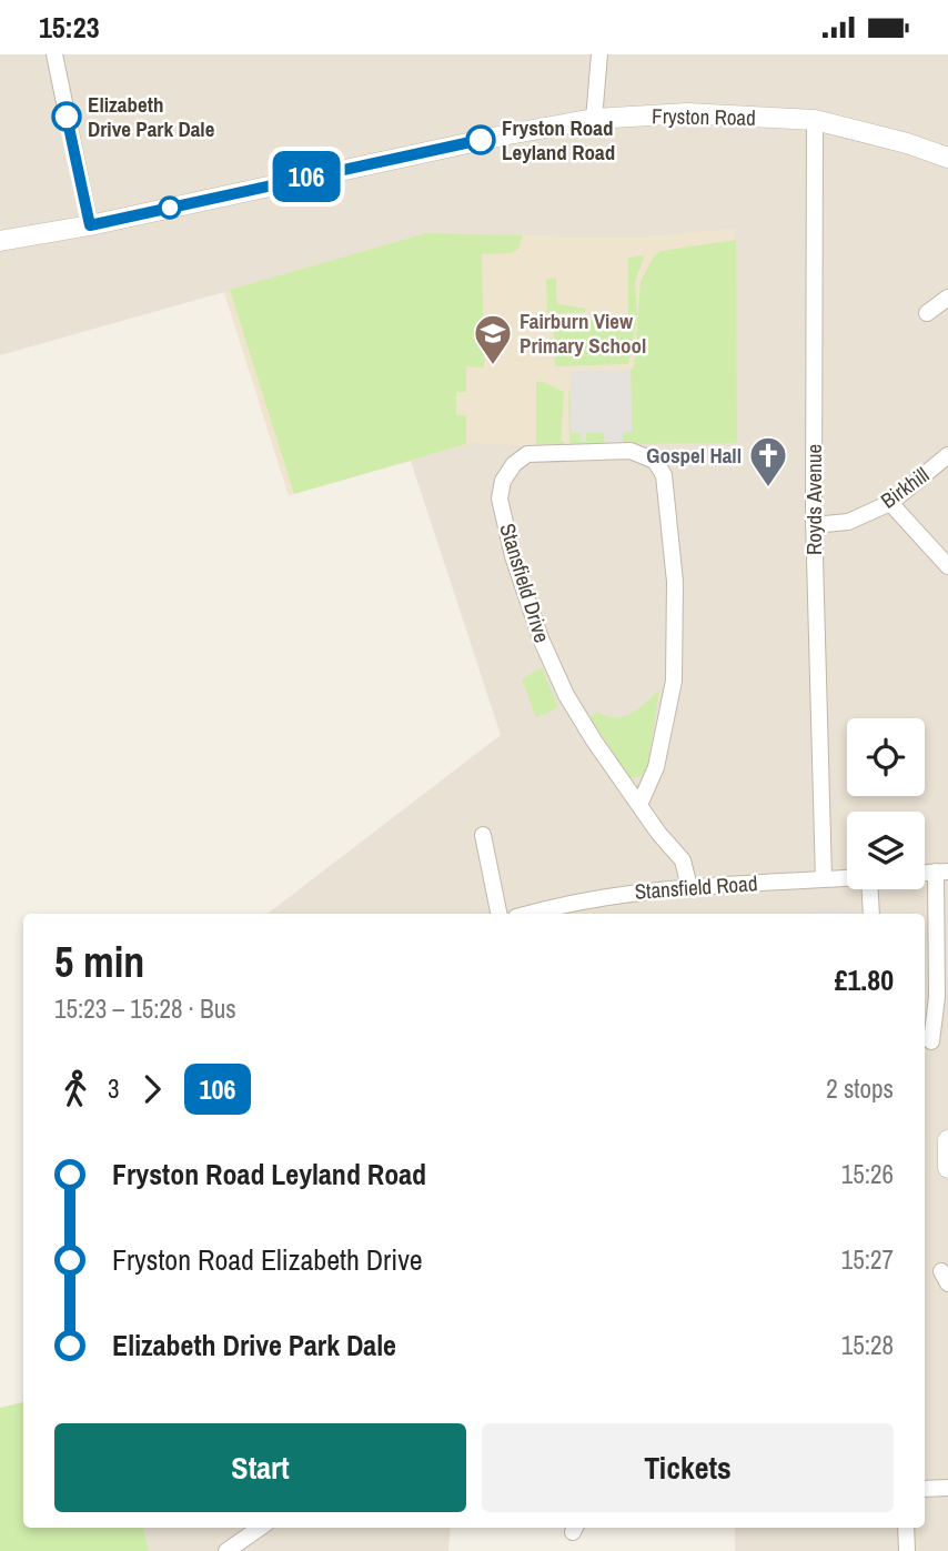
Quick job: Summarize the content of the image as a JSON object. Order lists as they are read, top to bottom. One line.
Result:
{"streets":{"street":["Fryston Road","Birkhill","Royds Avenue","Stansfield Drive","Stansfield Road"]},"crossings":[["Fryston Road","Royds Avenue"],["Birkhill","Royds Avenue"],["Royds Avenue","Stansfield Road"],["Stansfield Drive","Stansfield Road"]],"places":{"other":["Elizabeth Drive Park Dale","Fryston Road Leyland Road"],"school or university":["Fairburn View Primary School"],"church":["Gospel Hall"]},"lines":["bus line 106"],"page":{"status":"15:23","on_map":"106","heading":["5 min","15:23 – 15:28 · Bus","£1.80"],"legs":["3","106","2 stops"],"list":[{"name":"Fryston Road Leyland Road","value":"15:26"},{"name":"Fryston Road Elizabeth Drive","value":"15:27"},{"name":"Elizabeth Drive Park Dale","value":"15:28"}],"buttons":["Start","Tickets"]}}
